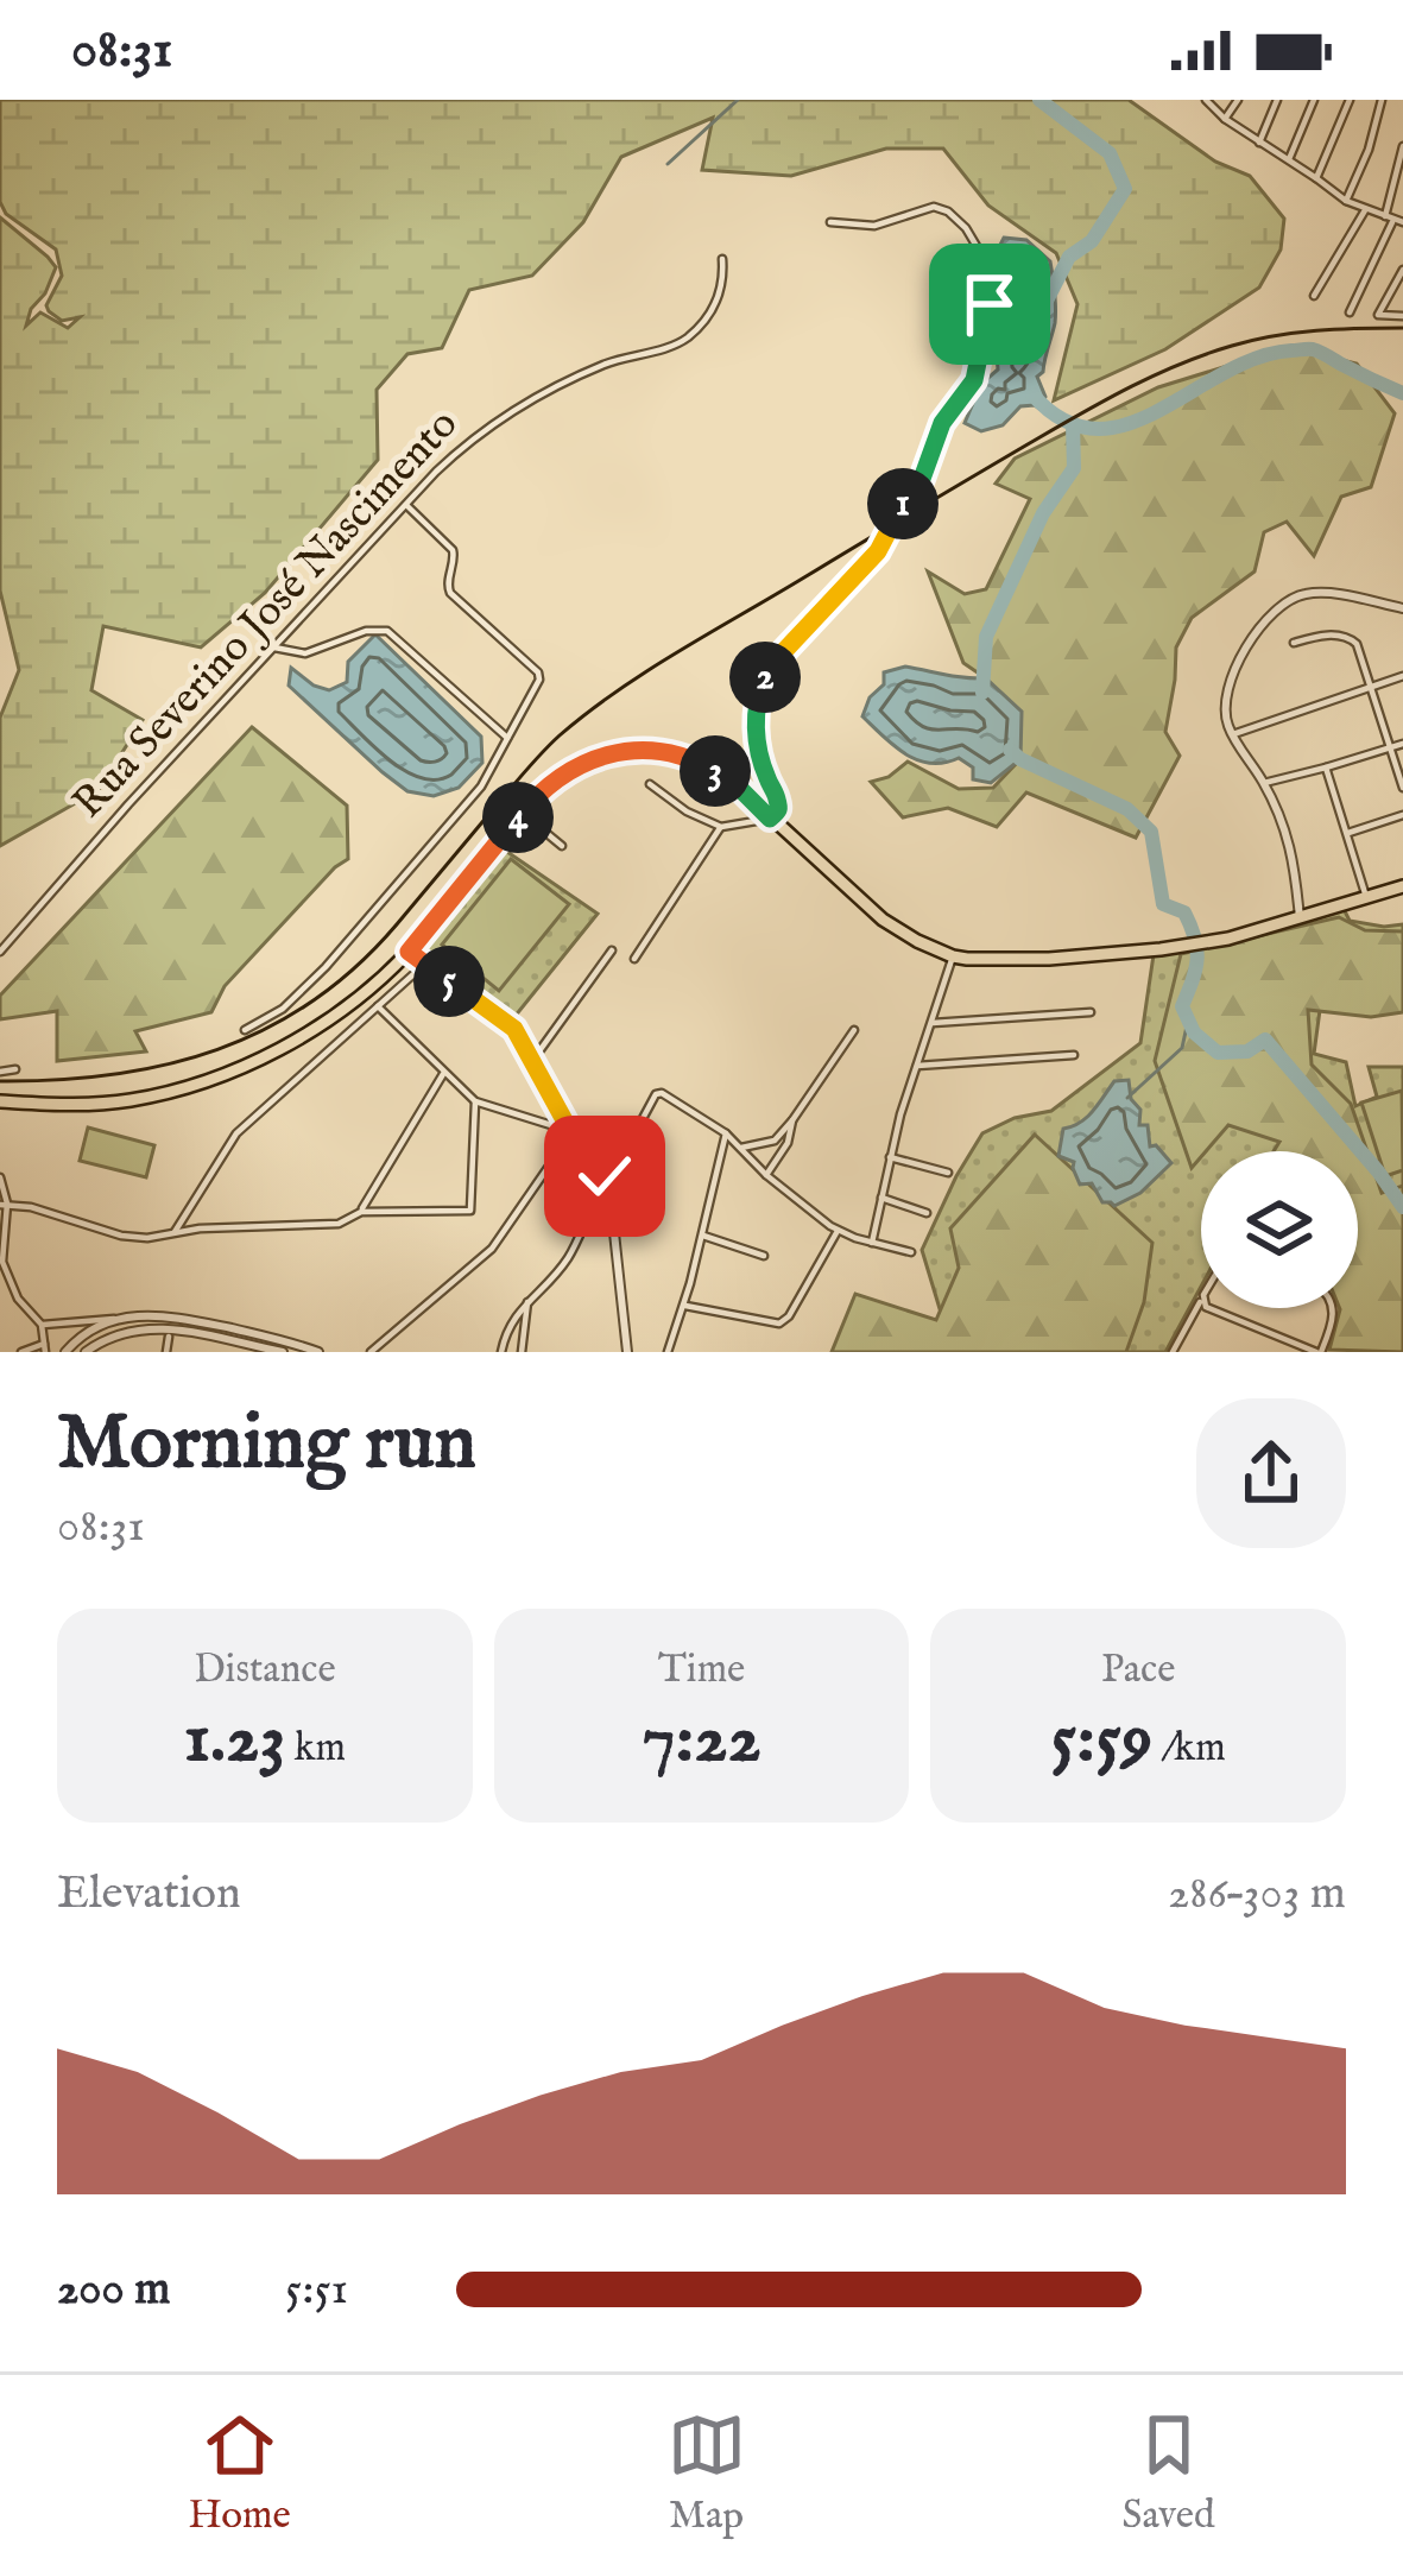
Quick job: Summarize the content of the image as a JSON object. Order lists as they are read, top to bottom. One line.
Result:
{"streets":{"street":["Rua Severino José Nascimento"]},"page":{"status":"08:31","pins":["1","2","3","4","5"],"heading":["Morning run","08:31"],"stats":[["Distance","1.23 km"],["Time","7:22"],["Pace","5:59 /km"]],"chart":["Elevation","286–303 m"],"list":[{"name":"200 m","note":"5:51"}],"tabs":["Home","Map","Saved"]}}
